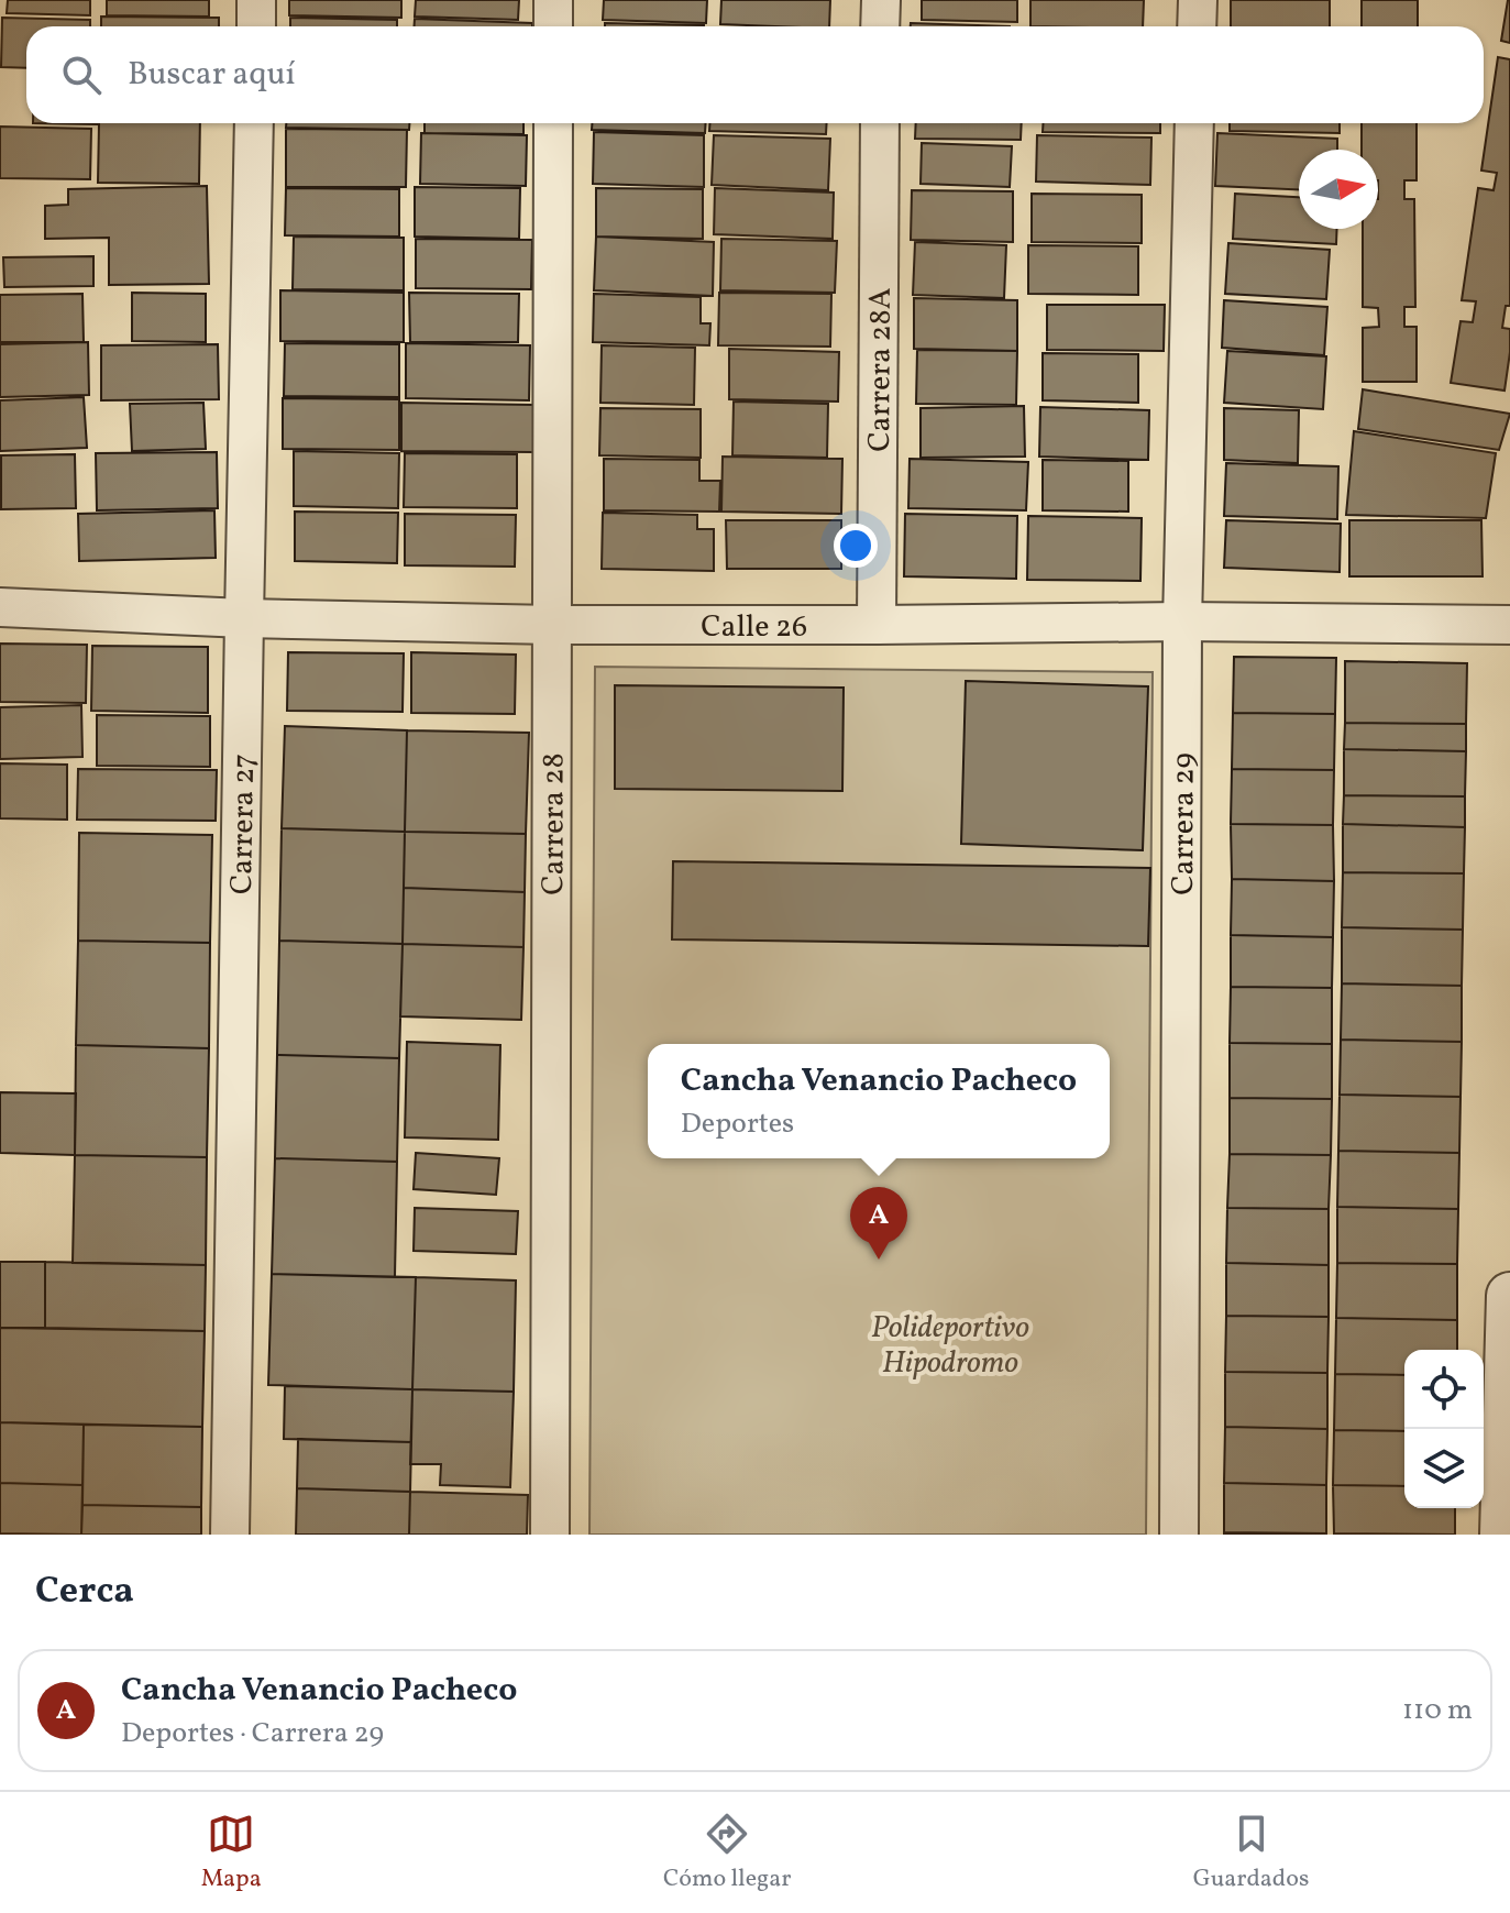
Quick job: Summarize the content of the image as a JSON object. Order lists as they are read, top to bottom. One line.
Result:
{"streets":{"street":["Carrera 28A","Calle 26","Carrera 27","Carrera 29","Carrera 28"]},"crossings":[["Carrera 28A","Calle 26"],["Calle 26","Carrera 27"],["Calle 26","Carrera 29"],["Calle 26","Carrera 28"]],"parks":["Polideportivo Hipodromo"],"north":"right","page":{"search":"Buscar aquí","popup":["Cancha Venancio Pacheco","Deportes"],"pins":"A","heading":"Cerca","list":[{"mark":"A","name":"Cancha Venancio Pacheco","note":"Deportes · Carrera 29","value":"110 m"}],"nav":["Mapa","Cómo llegar","Guardados"]}}
